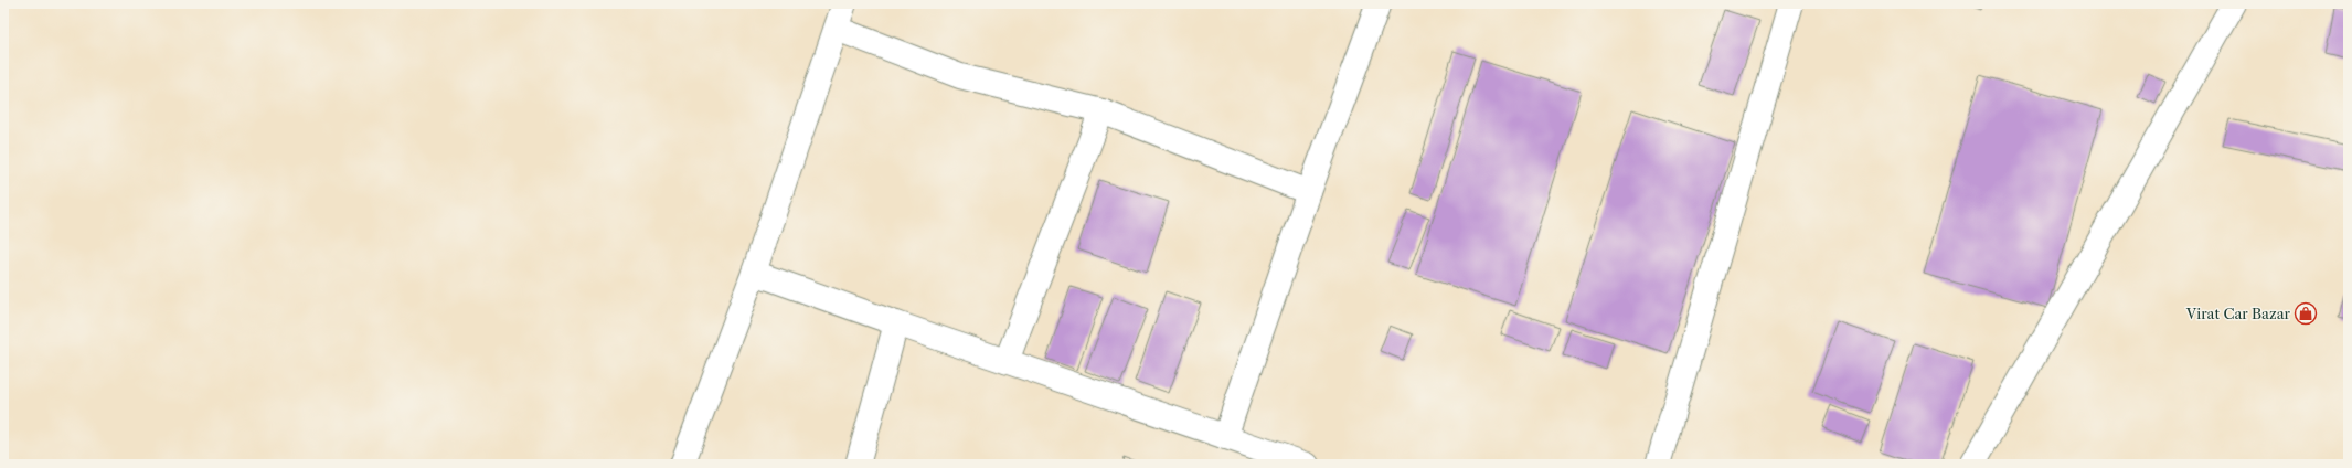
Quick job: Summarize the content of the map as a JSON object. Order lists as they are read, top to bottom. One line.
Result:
{"places":{"shop":["Virat Car Bazar"]}}
